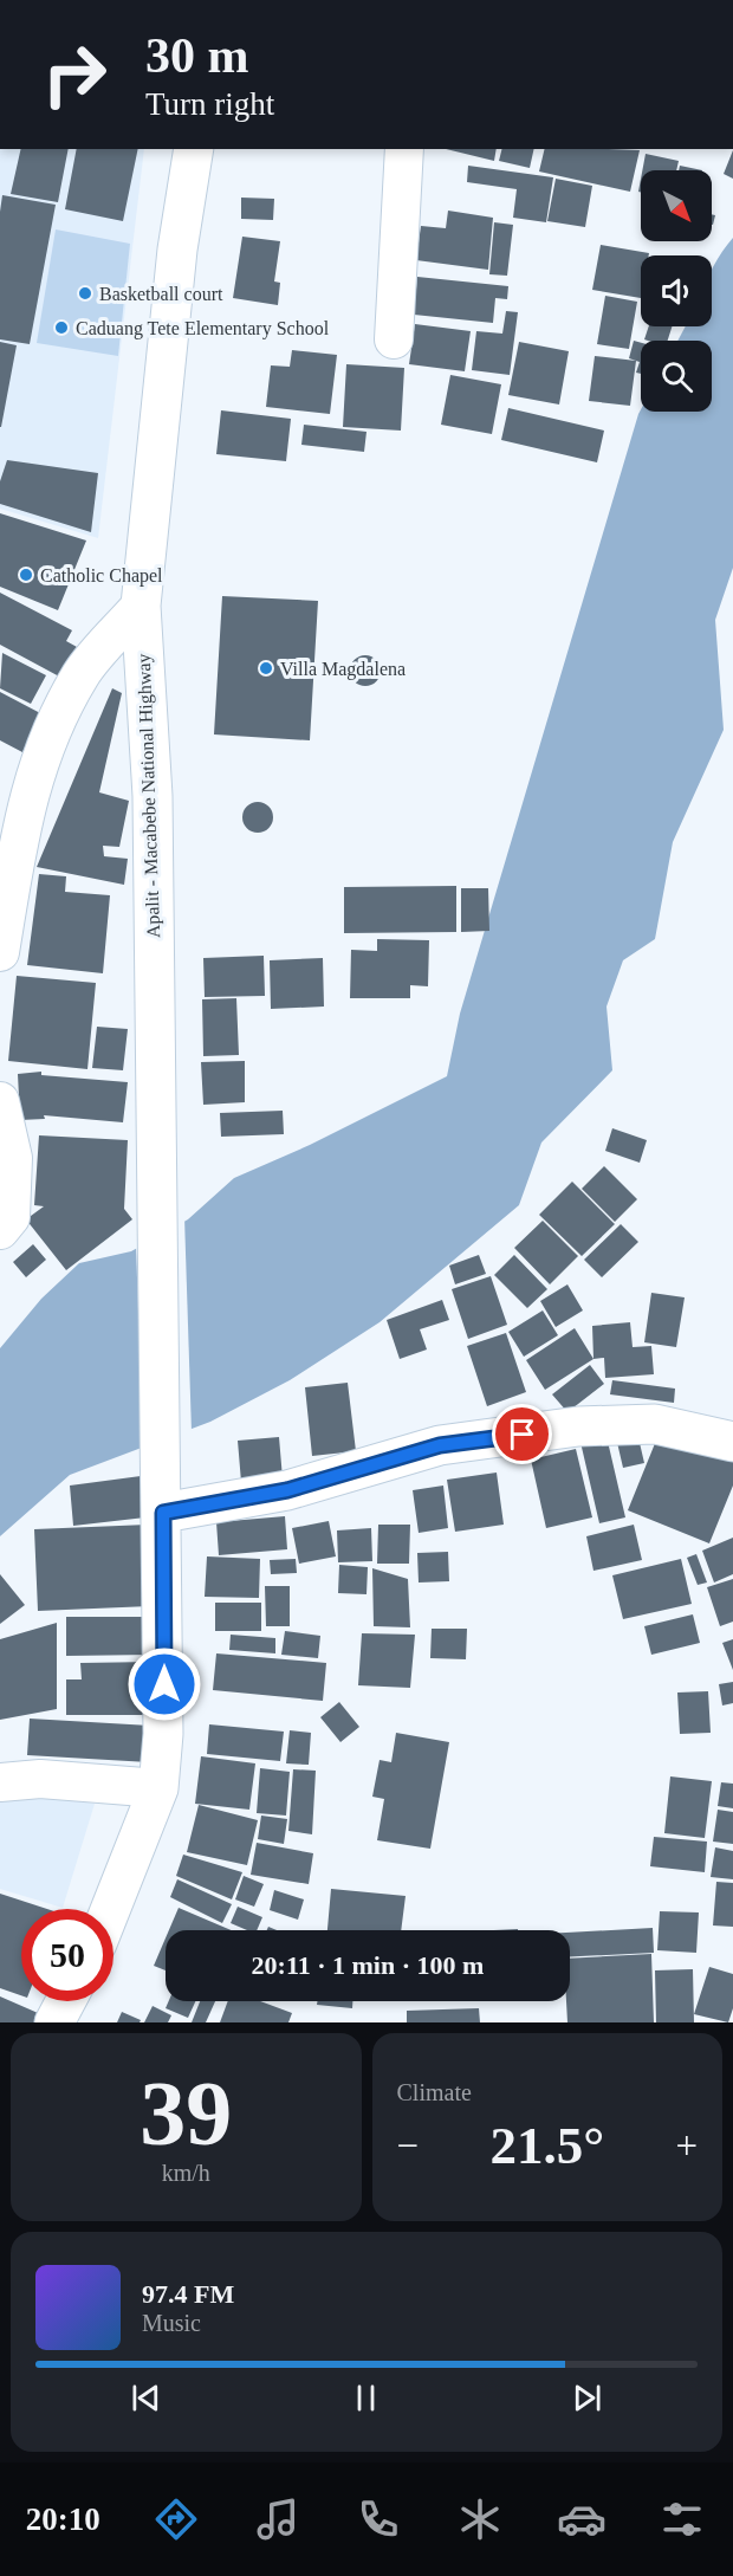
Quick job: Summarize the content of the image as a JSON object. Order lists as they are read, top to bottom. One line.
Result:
{"streets":{"main road":["Apalit - Macabebe National Highway"]},"places":["Basketball court","Caduang Tete Elementary School","Catholic Chapel","Villa Magdalena"],"north":"bottom right","page":{"turn":["30 m","Turn right"],"limit":"50","trip":"20:11 · 1 min · 100 m","tile":[["39","km/h"],"Climate"],"heat":["−","21.5°","+"],"song":["97.4 FM","Music"],"tabs":"20:10"}}
